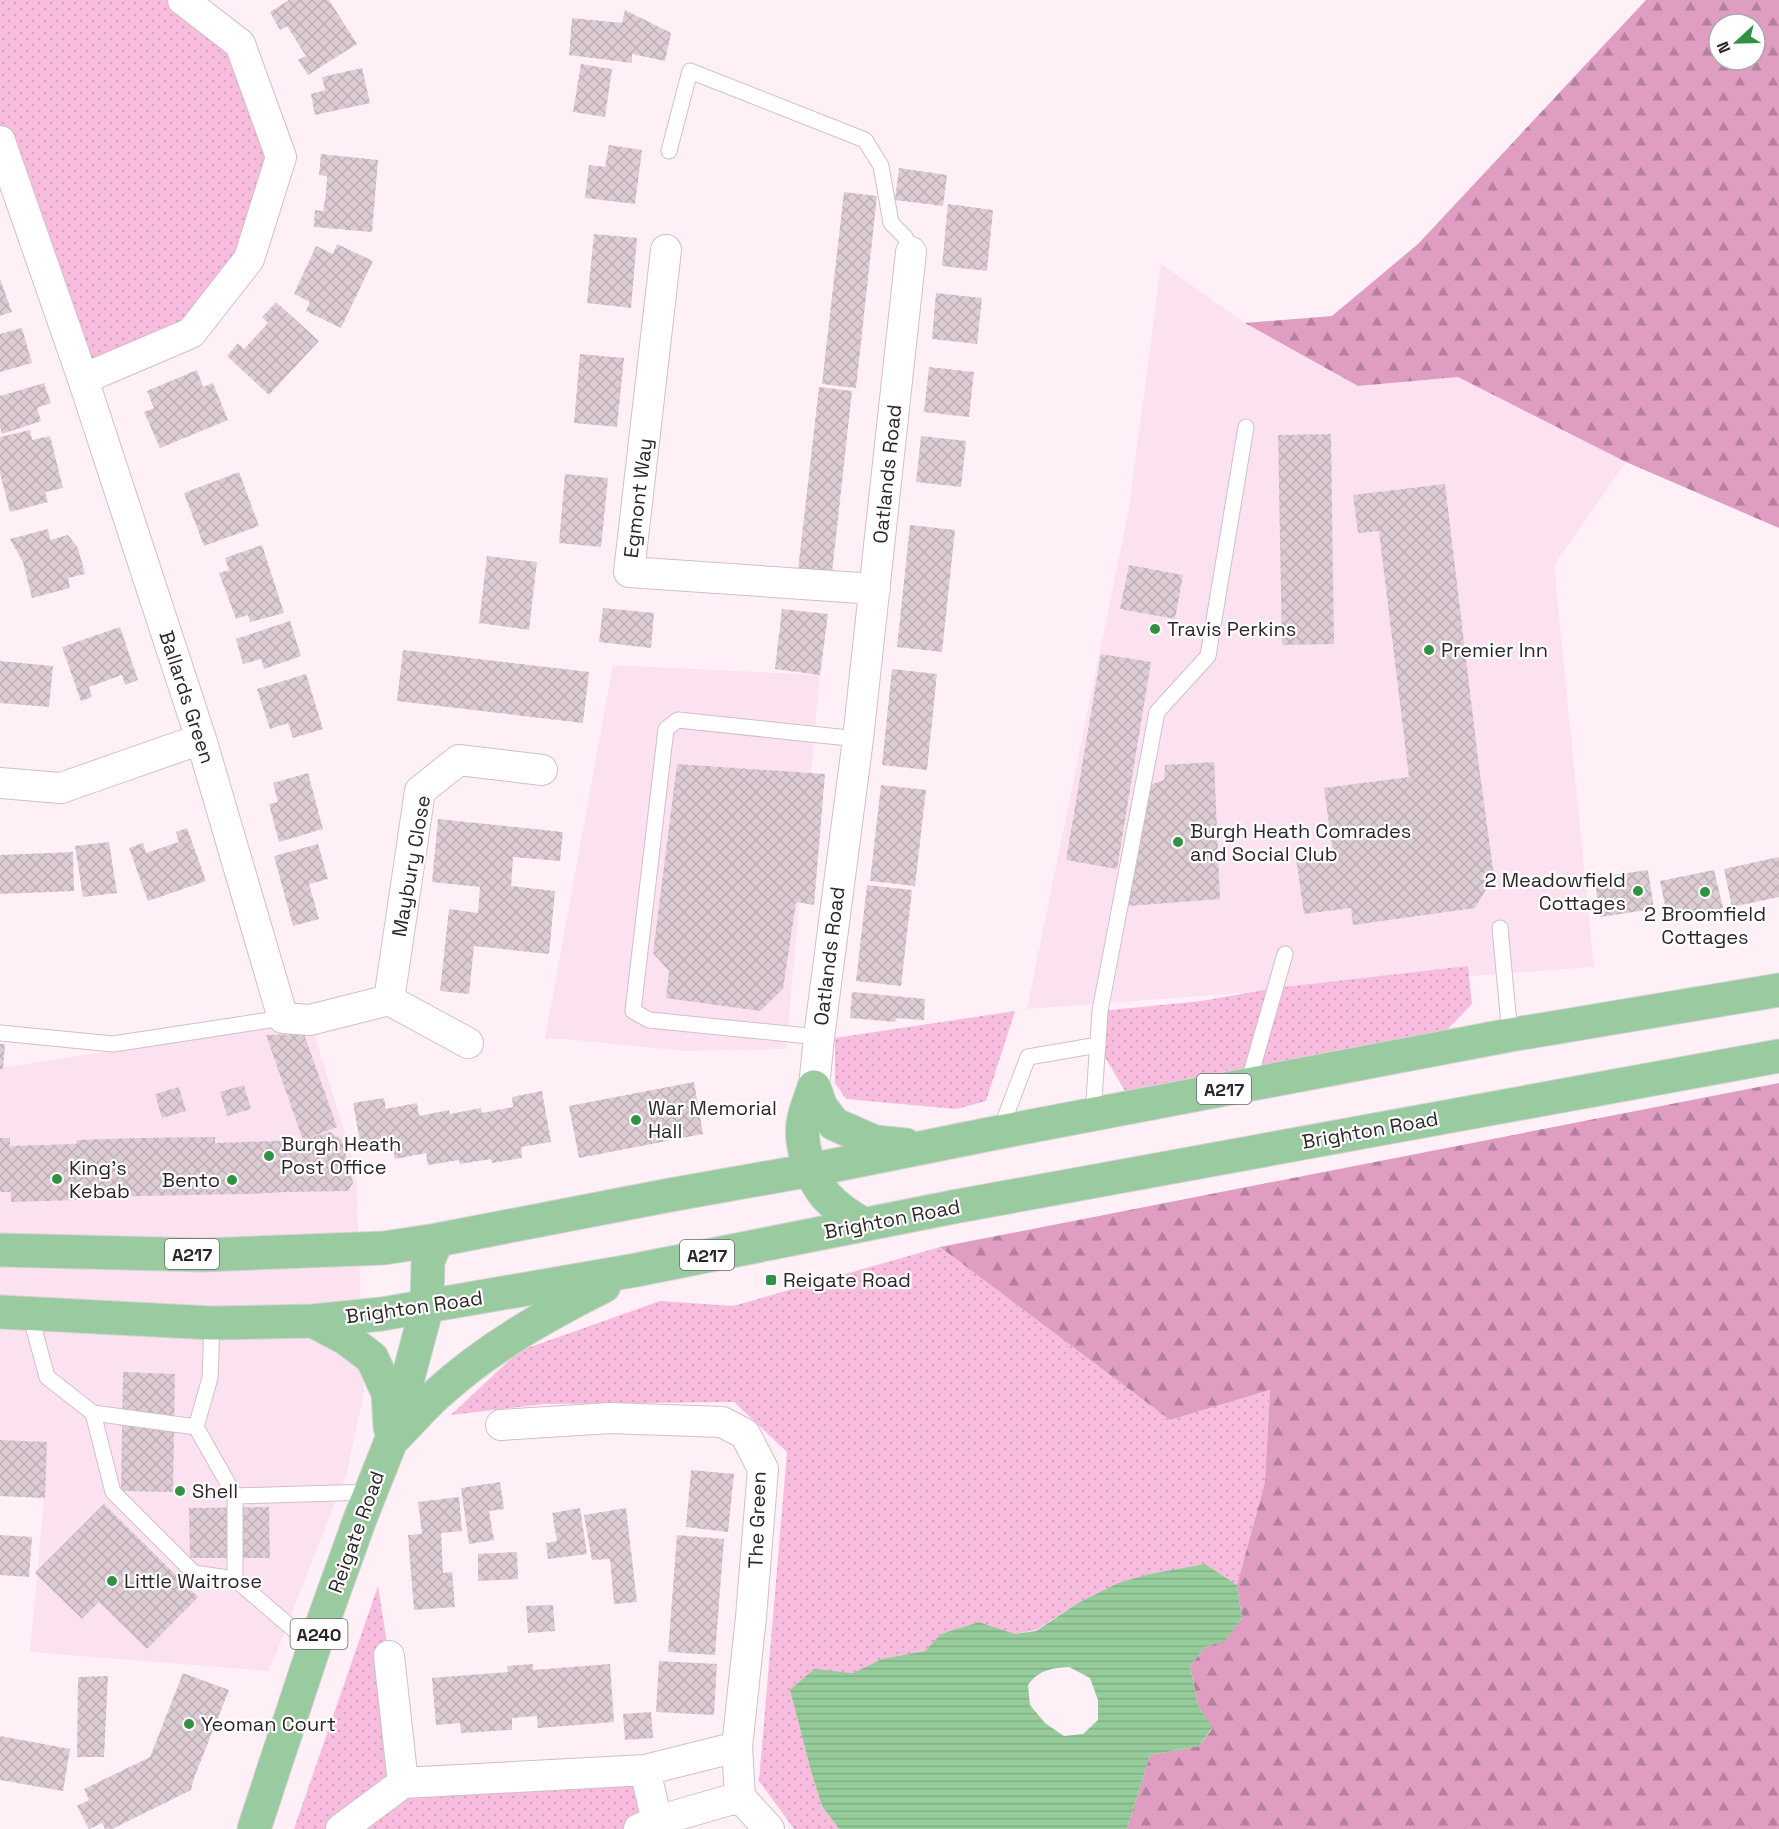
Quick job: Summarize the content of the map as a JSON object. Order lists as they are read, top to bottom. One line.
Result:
{"streets":{"highway":["A217","Brighton Road","Reigate Road","A240"],"street":["Oatlands Road","Egmont Way","Ballards Green","Maybury Close","The Green"]},"crossings":[["Oatlands Road","Egmont Way"],["A217","A240"],["Brighton Road","Reigate Road"],["Brighton Road","A240"],["Reigate Road","A240"]],"places":{"other":["Travis Perkins","Premier Inn","Burgh Heath Comrades and Social Club","2 Meadowfield Cottages","2 Broomfield Cottages","War Memorial Hall","Burgh Heath Post Office","King's Kebab","Bento","Shell","Little Waitrose","Yeoman Court"],"transit":["Reigate Road"]},"north":"left"}
